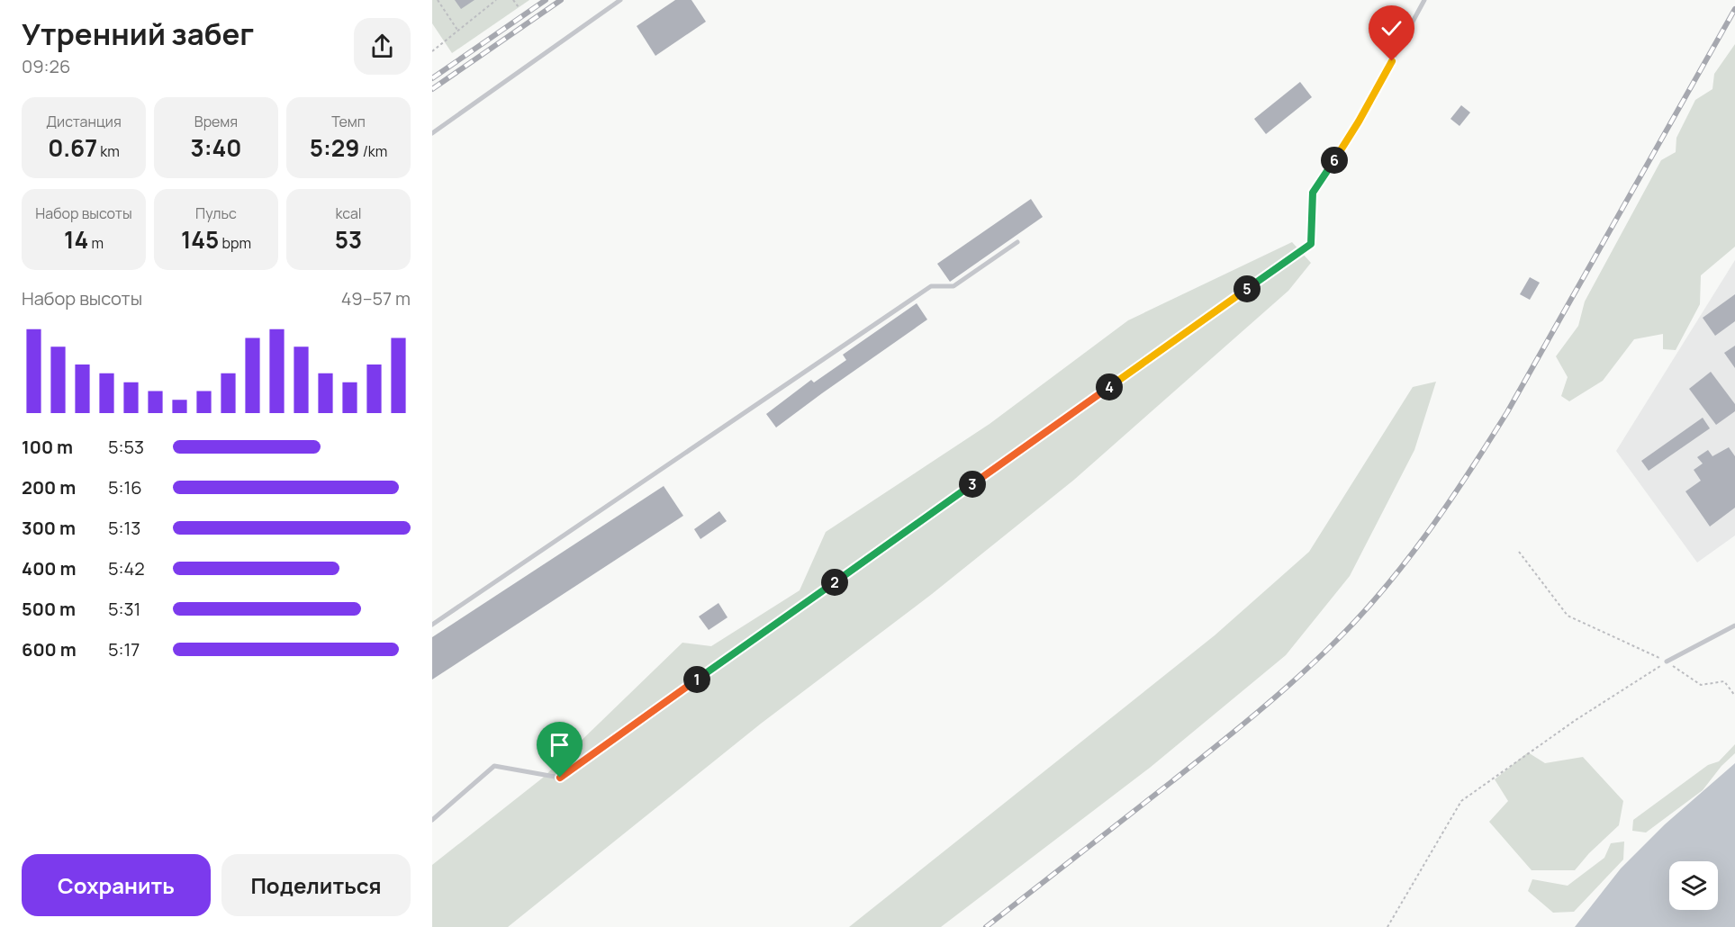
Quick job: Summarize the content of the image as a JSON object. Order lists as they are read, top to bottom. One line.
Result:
{"page":{"heading":["Утренний забег","09:26"],"stats":[["Дистанция","0.67 km"],["Время","3:40"],["Темп","5:29 /km"],["Набор высоты","14 m"],["Пульс","145 bpm"],["kcal","53"]],"pins":["6","5","4","3","2","1"],"chart":["Набор высоты","49–57 m"],"list":[{"name":"100 m","note":"5:53"},{"name":"200 m","note":"5:16"},{"name":"300 m","note":"5:13"},{"name":"400 m","note":"5:42"},{"name":"500 m","note":"5:31"},{"name":"600 m","note":"5:17"}],"buttons":["Сохранить","Поделиться"]}}
